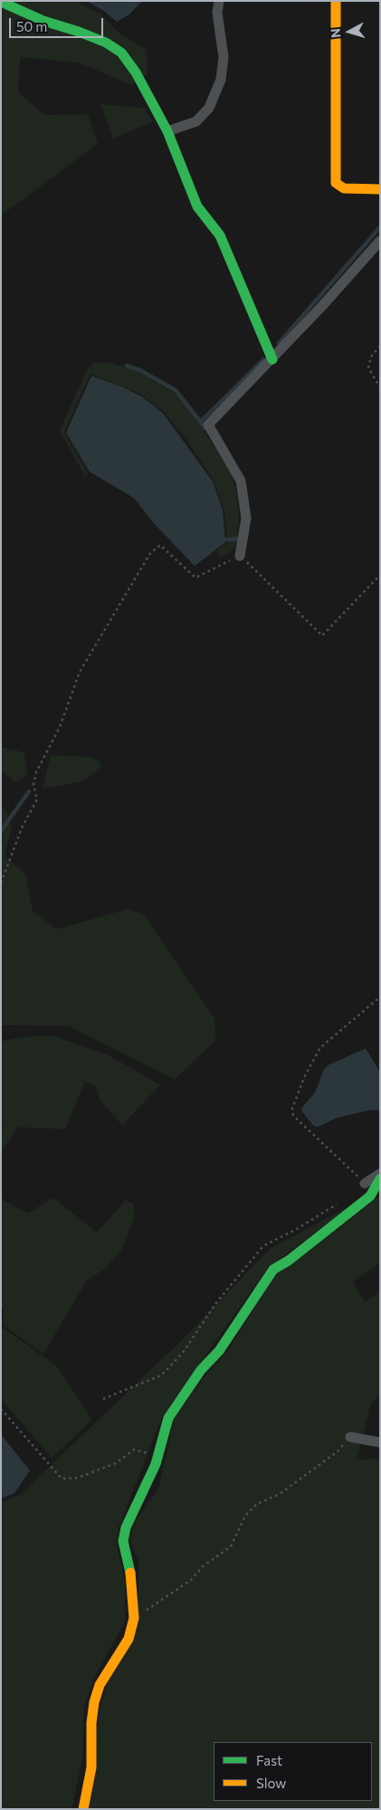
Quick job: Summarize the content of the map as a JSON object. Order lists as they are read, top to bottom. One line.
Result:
{"legend":["Fast","Slow"],"scale_bar":"50 m","north":"left"}
